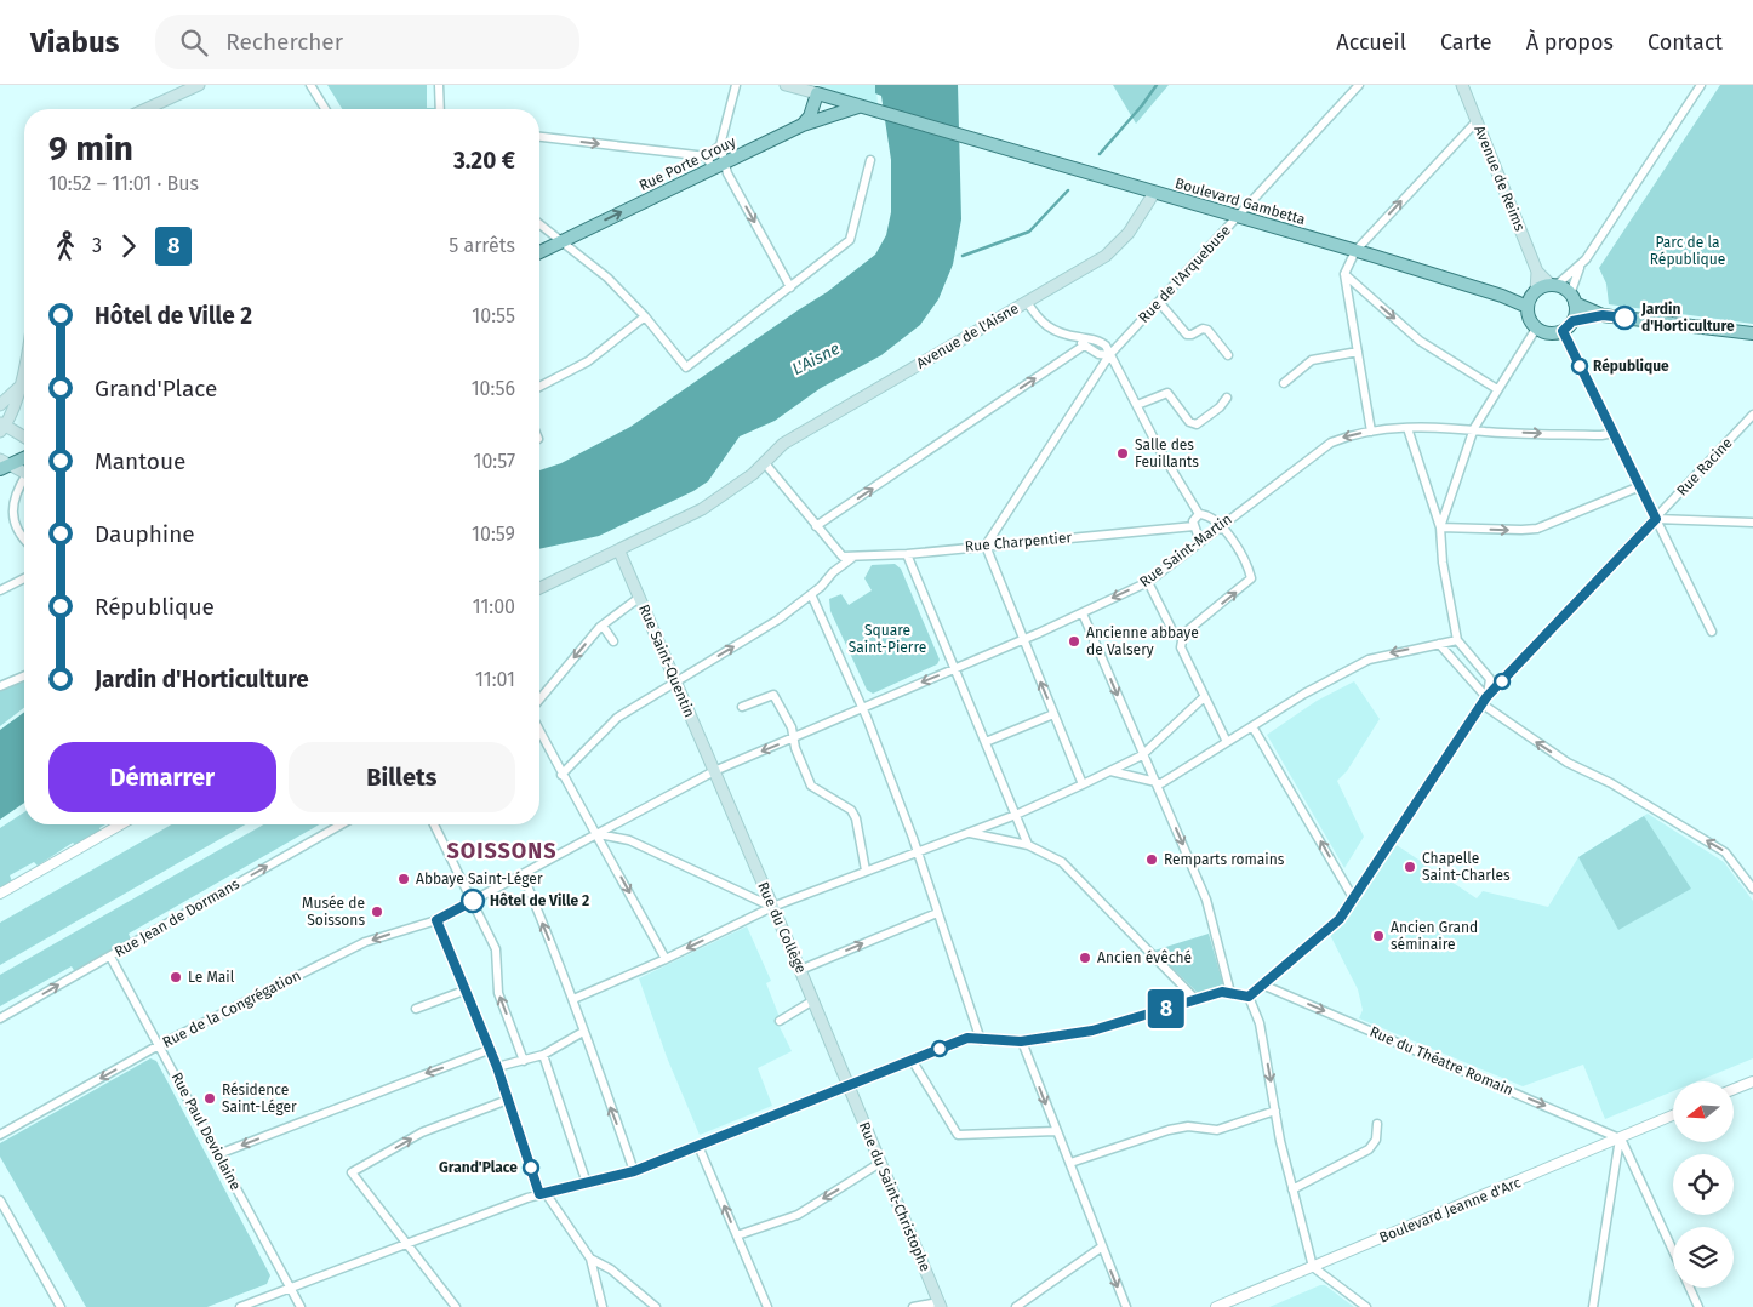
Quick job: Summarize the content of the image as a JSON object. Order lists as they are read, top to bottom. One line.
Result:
{"streets":{"main road":["Rue Porte Crouy","Avenue de Reims","Boulevard Gambetta","Avenue de l'Aisne","Rue Saint-Quentin","Rue du Collège","Rue du Saint-Christophe"],"street":["Rue de l'Arquebuse","Rue Racine","Rue Charpentier","Rue Saint-Martin","Rue Jean de Dormans","Rue de la Congrégation","Rue du Théatre Romain","Rue Paul Deviolaine","Boulevard Jeanne d'Arc"]},"crossings":[["Rue Porte Crouy","Boulevard Gambetta"],["Avenue de Reims","Boulevard Gambetta"],["Boulevard Gambetta","Rue de l'Arquebuse"],["Boulevard Gambetta","Avenue de l'Aisne"],["Rue de l'Arquebuse","Rue Charpentier"],["Avenue de l'Aisne","Rue Saint-Quentin"],["Rue Saint-Martin","Rue Saint-Quentin"],["Rue Saint-Martin","Rue du Collège"],["Rue Saint-Martin","Rue de la Congrégation"],["Rue Saint-Quentin","Rue du Collège"],["Rue Saint-Quentin","Rue de la Congrégation"],["Rue Jean de Dormans","Rue Paul Deviolaine"],["Rue du Collège","Rue de la Congrégation"],["Rue du Collège","Rue du Saint-Christophe"],["Rue de la Congrégation","Rue Paul Deviolaine"],["Rue du Théatre Romain","Boulevard Jeanne d'Arc"]],"one_way":["Rue Porte Crouy","Rue Jean de Dormans","Rue de la Congrégation","Rue du Théatre Romain"],"districts":["SOISSONS"],"water":["L'Aisne"],"parks":["Parc de la République","Square Saint-Pierre"],"places":["Jardin d'Horticulture","République","Salle des Feuillants","Ancienne abbaye de Valsery","Remparts romains","Chapelle Saint-Charles","Abbaye Saint-Léger","Hôtel de Ville 2","Musée de Soissons","Ancien Grand séminaire","Ancien évêché","Le Mail","Résidence Saint-Léger","Grand'Place"],"lines":["bus line 8"],"north":"left","page":{"header":"Viabus","search":"Rechercher","nav":["Accueil","Carte","À propos","Contact"],"on_map":"8","heading":["9 min","10:52 – 11:01 · Bus","3.20 €"],"legs":["3","8","5 arrêts"],"list":[{"name":"Hôtel de Ville 2","value":"10:55"},{"name":"Grand'Place","value":"10:56"},{"name":"Mantoue","value":"10:57"},{"name":"Dauphine","value":"10:59"},{"name":"République","value":"11:00"},{"name":"Jardin d'Horticulture","value":"11:01"}],"buttons":["Démarrer","Billets"]}}
